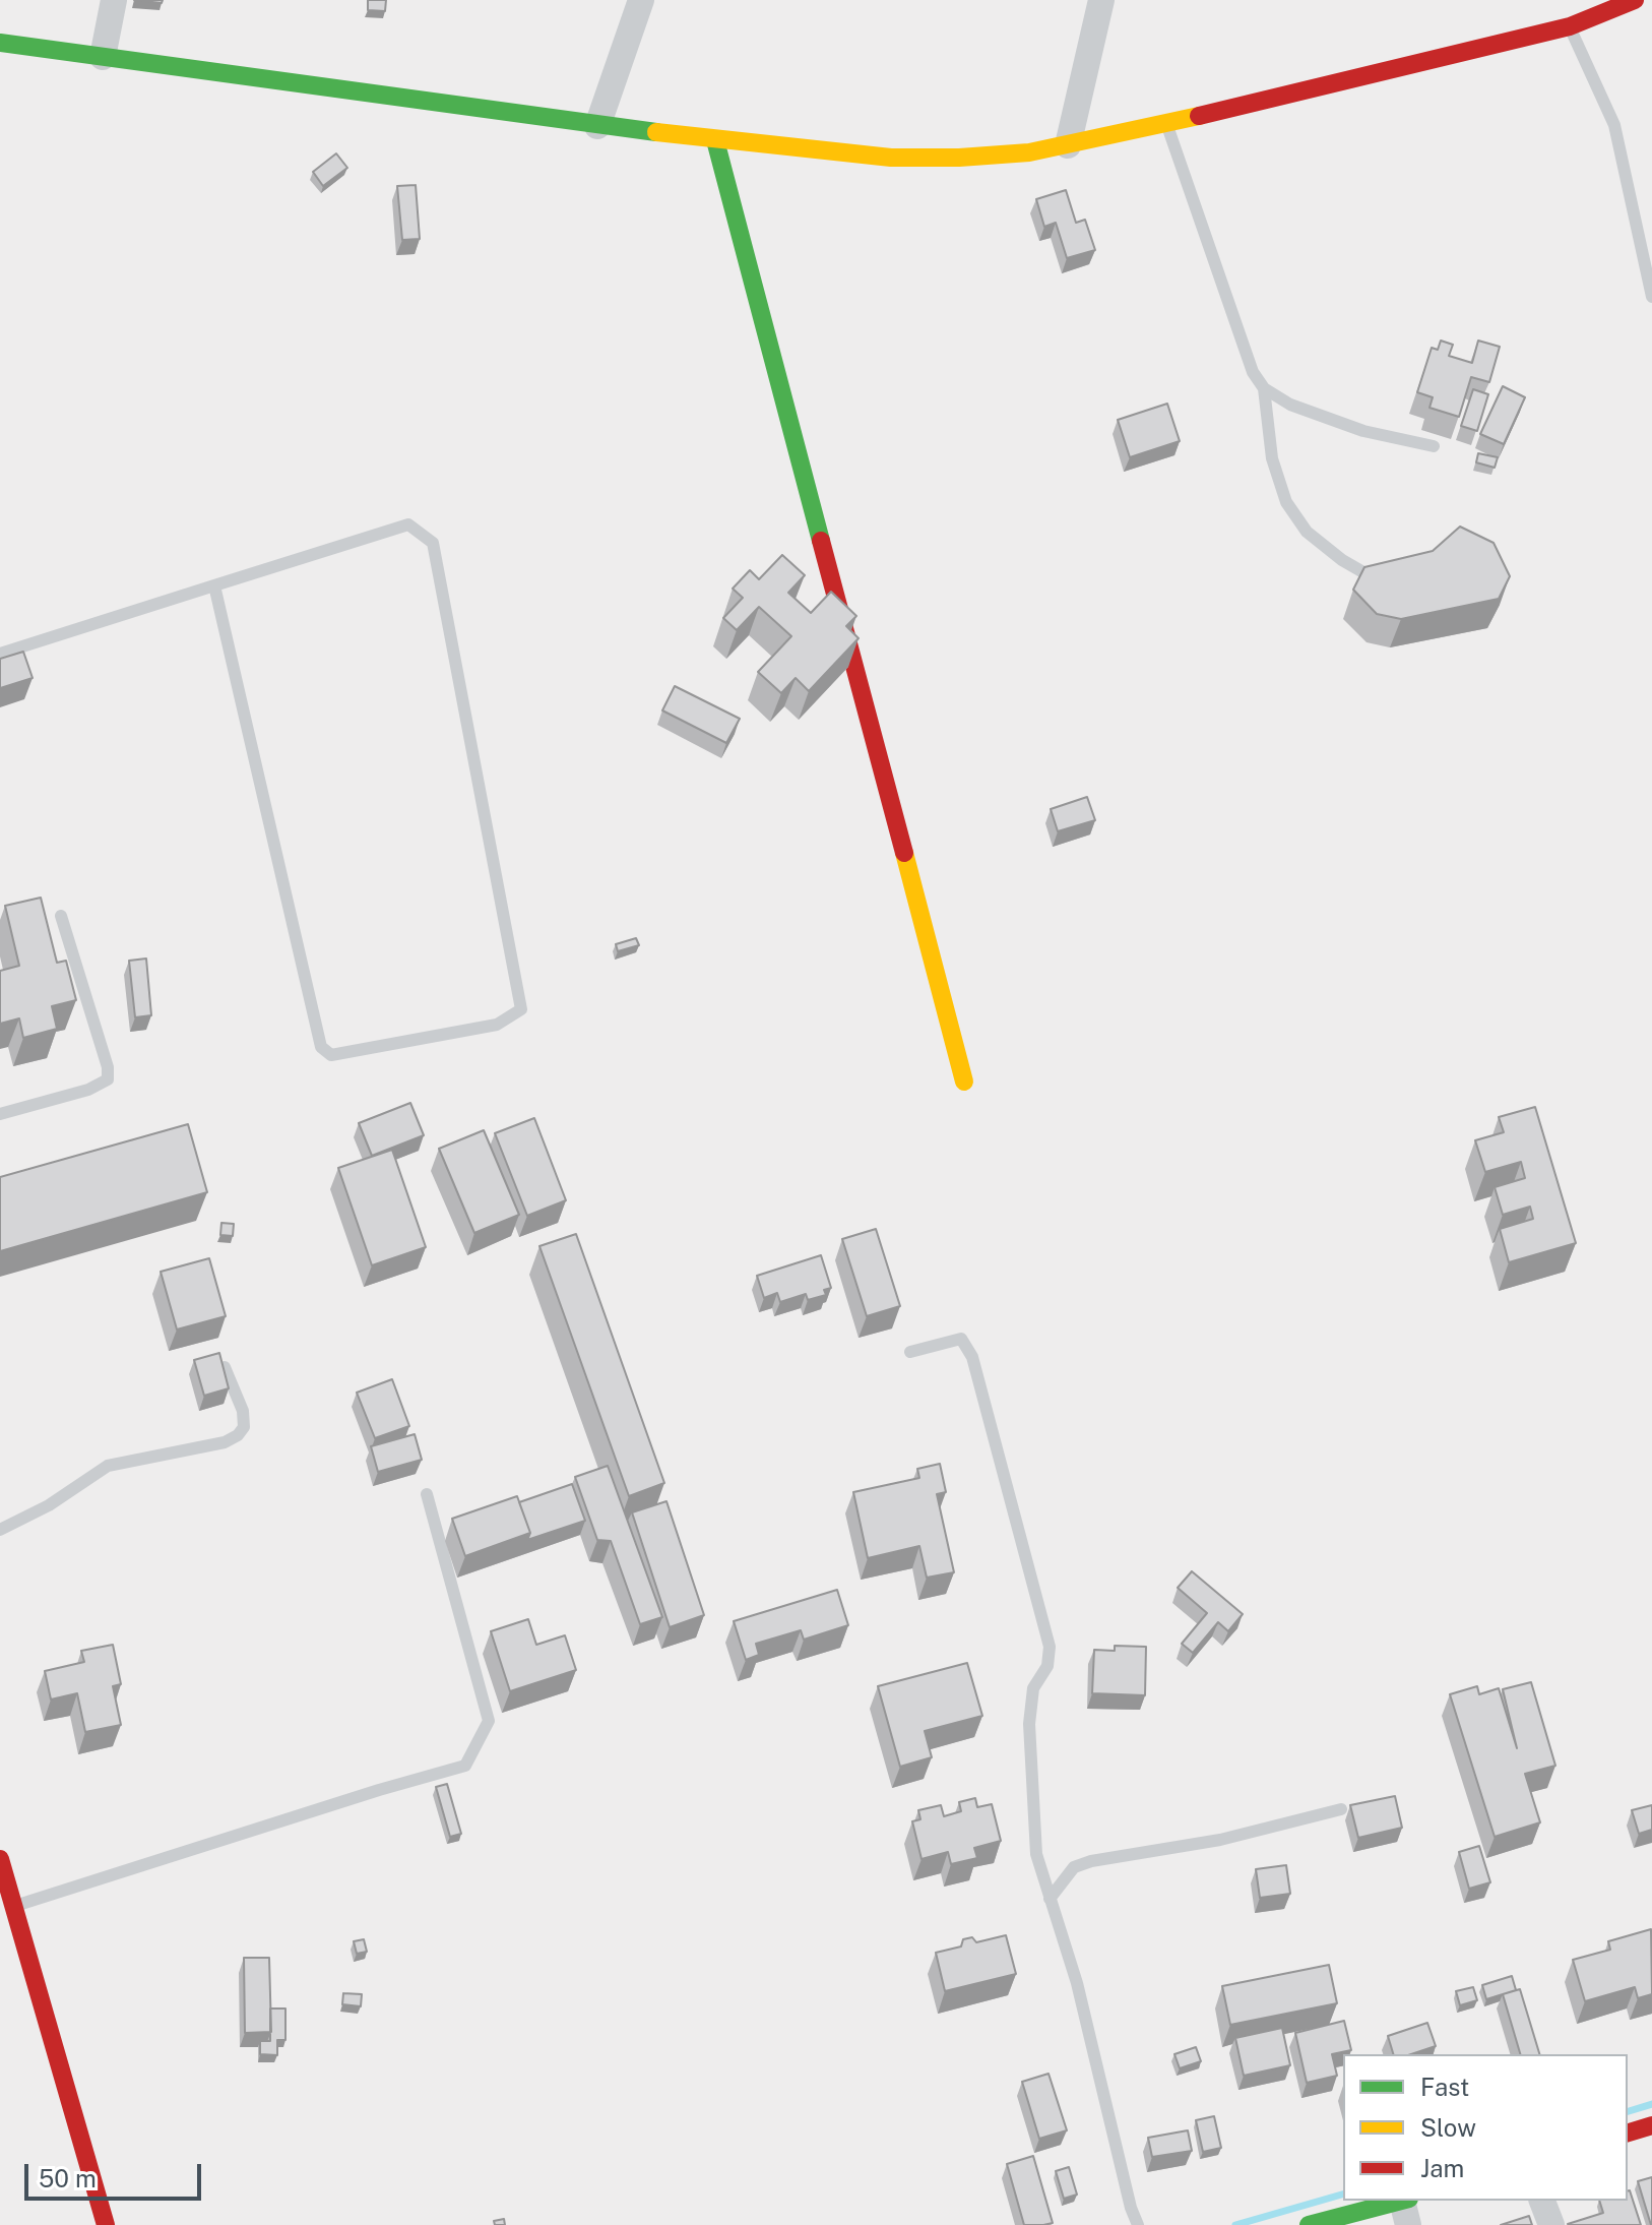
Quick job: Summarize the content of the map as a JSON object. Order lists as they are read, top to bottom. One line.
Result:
{"legend":["Fast","Slow","Jam"],"scale_bar":"50 m"}
